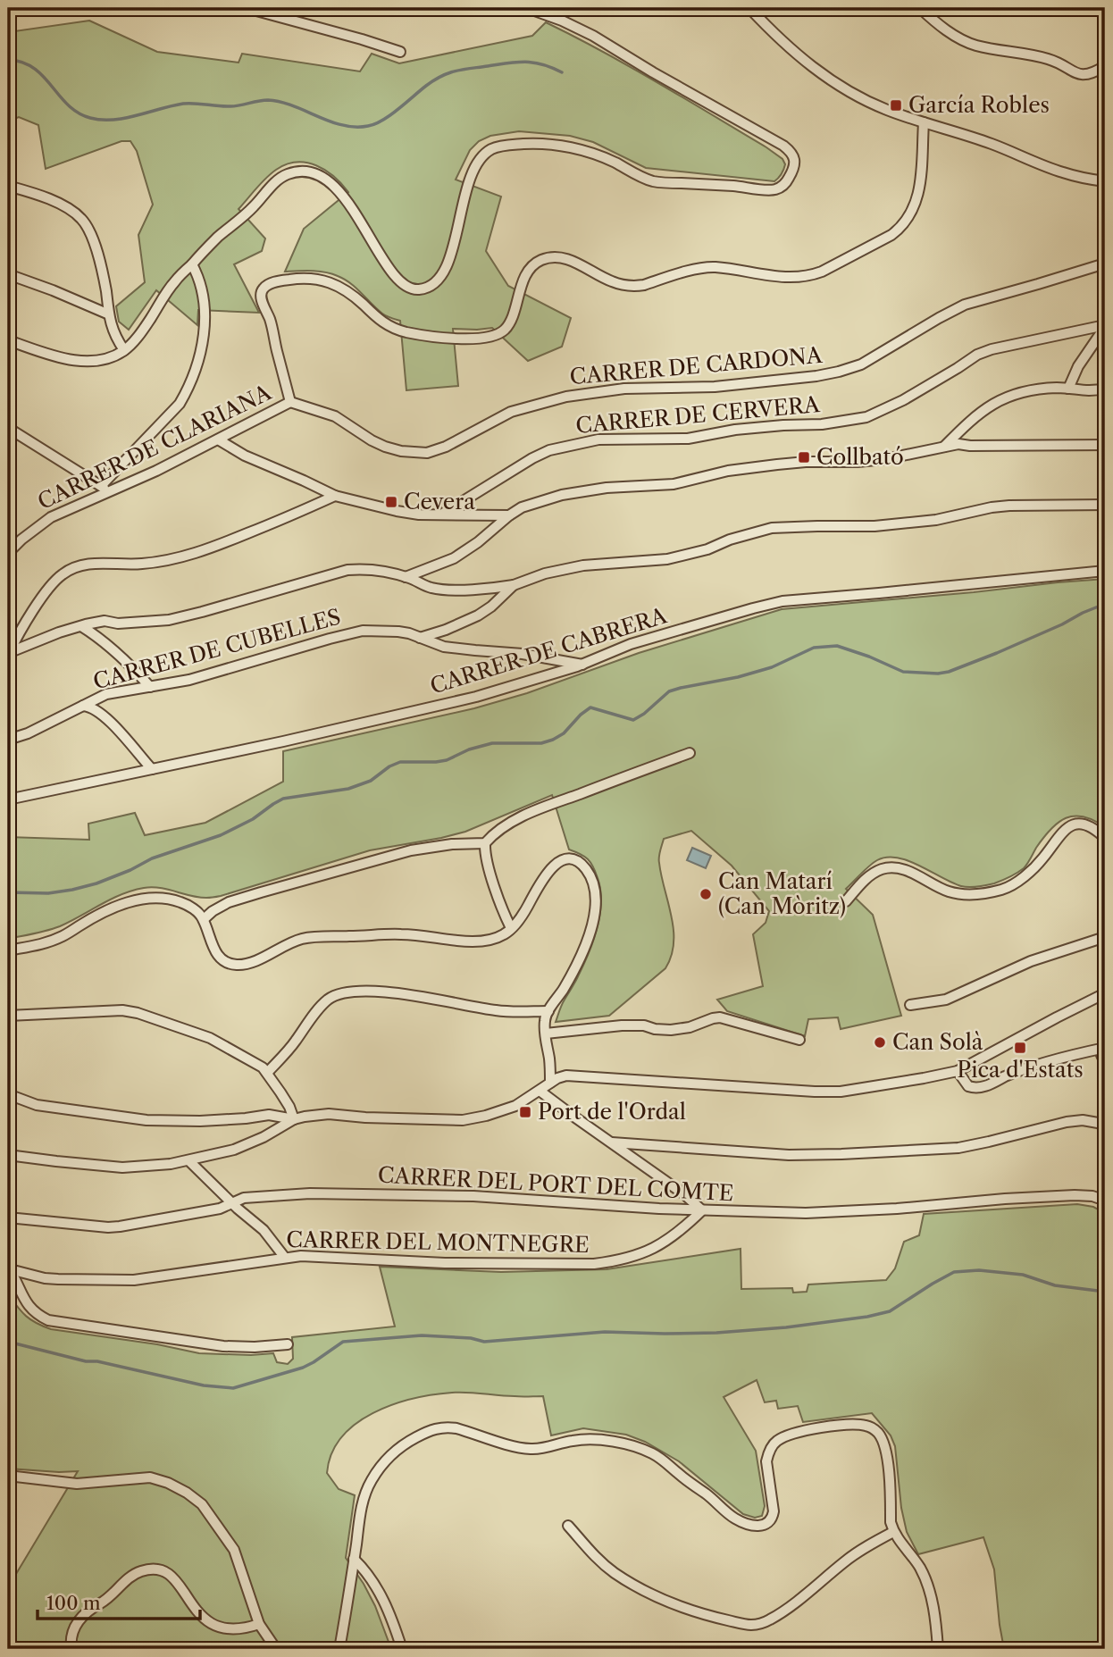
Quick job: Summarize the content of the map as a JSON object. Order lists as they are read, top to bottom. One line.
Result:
{"streets":{"street":["CARRER DE CARDONA","CARRER DE CERVERA","CARRER DE CLARIANA","CARRER DE CUBELLES","CARRER DE CABRERA","CARRER DEL PORT DEL COMTE","CARRER DEL MONTNEGRE"]},"crossings":[["CARRER DE CARDONA","CARRER DE CLARIANA"],["CARRER DE CUBELLES","CARRER DE CABRERA"],["CARRER DEL PORT DEL COMTE","CARRER DEL MONTNEGRE"]],"places":{"transit":["García Robles","Collbató","Cevera","Pica d'Estats","Port de l'Ordal"],"other":["Can Matarí (Can Mòritz)","Can Solà"]},"scale_bar":"100 m"}
